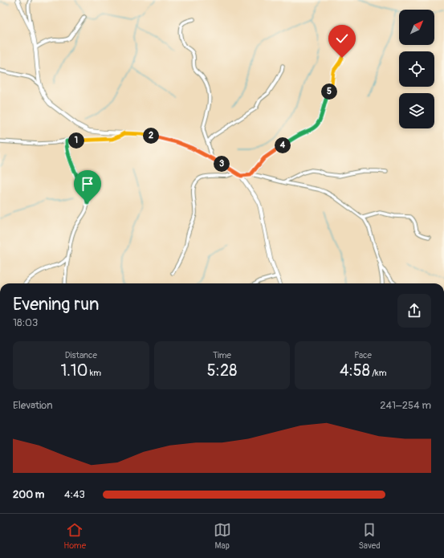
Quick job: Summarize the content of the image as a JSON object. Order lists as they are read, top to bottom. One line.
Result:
{"north":"top right","page":{"pins":["5","2","1","4","3"],"heading":["Evening run","18:03"],"stats":[["Distance","1.10 km"],["Time","5:28"],["Pace","4:58 /km"]],"chart":["Elevation","241–254 m"],"list":[{"name":"200 m","note":"4:43"}],"tabs":["Home","Map","Saved"]}}
